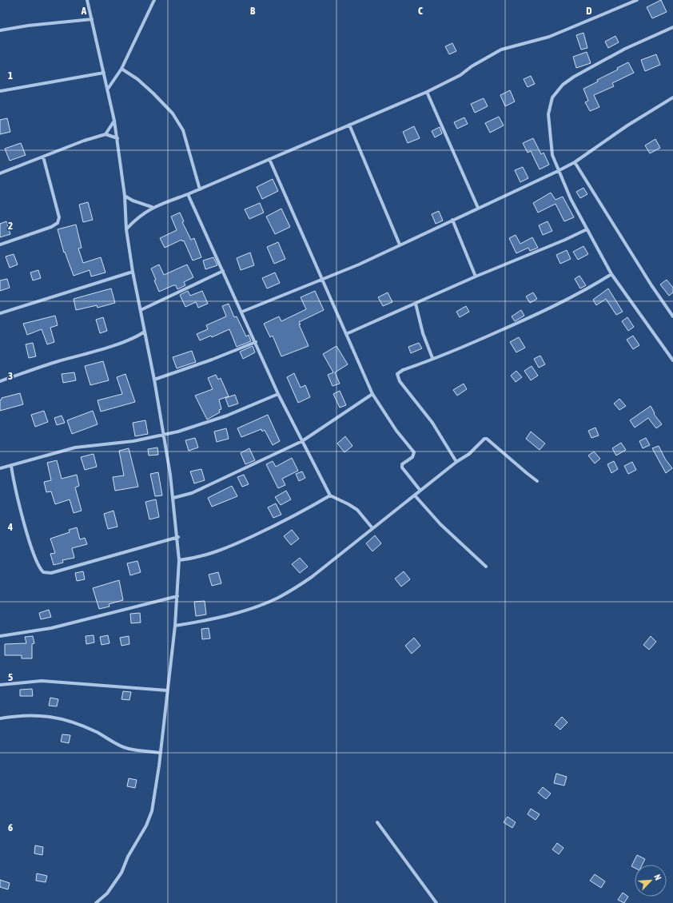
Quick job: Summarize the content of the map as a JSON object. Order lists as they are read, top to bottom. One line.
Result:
{"north":"top right","grid":{"columns":["A","B","C","D"],"rows":["1","2","3","4","5","6"]}}
